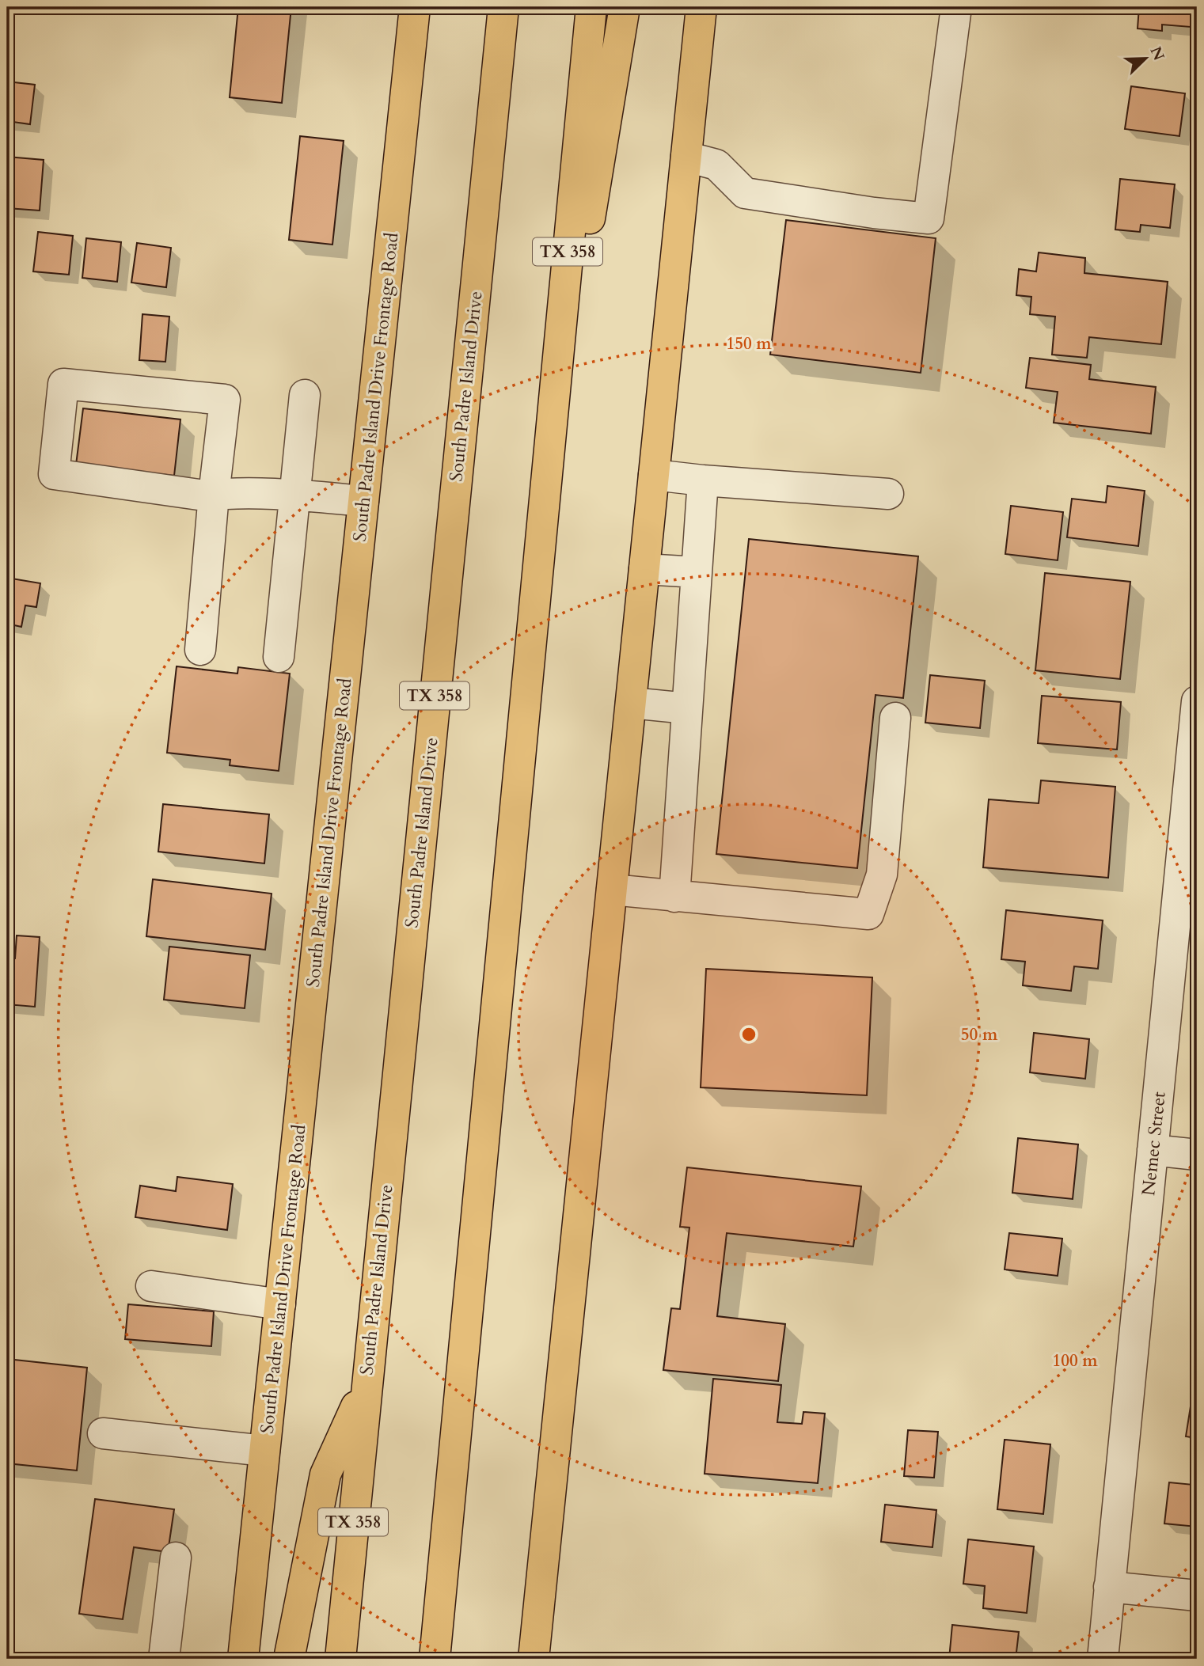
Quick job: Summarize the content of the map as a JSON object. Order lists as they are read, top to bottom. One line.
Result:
{"streets":{"main road":["TX 358","South Padre Island Drive","South Padre Island Drive Frontage Road"],"street":["Nemec Street"]},"north":"top right","rings":["150 m","50 m","100 m"]}
